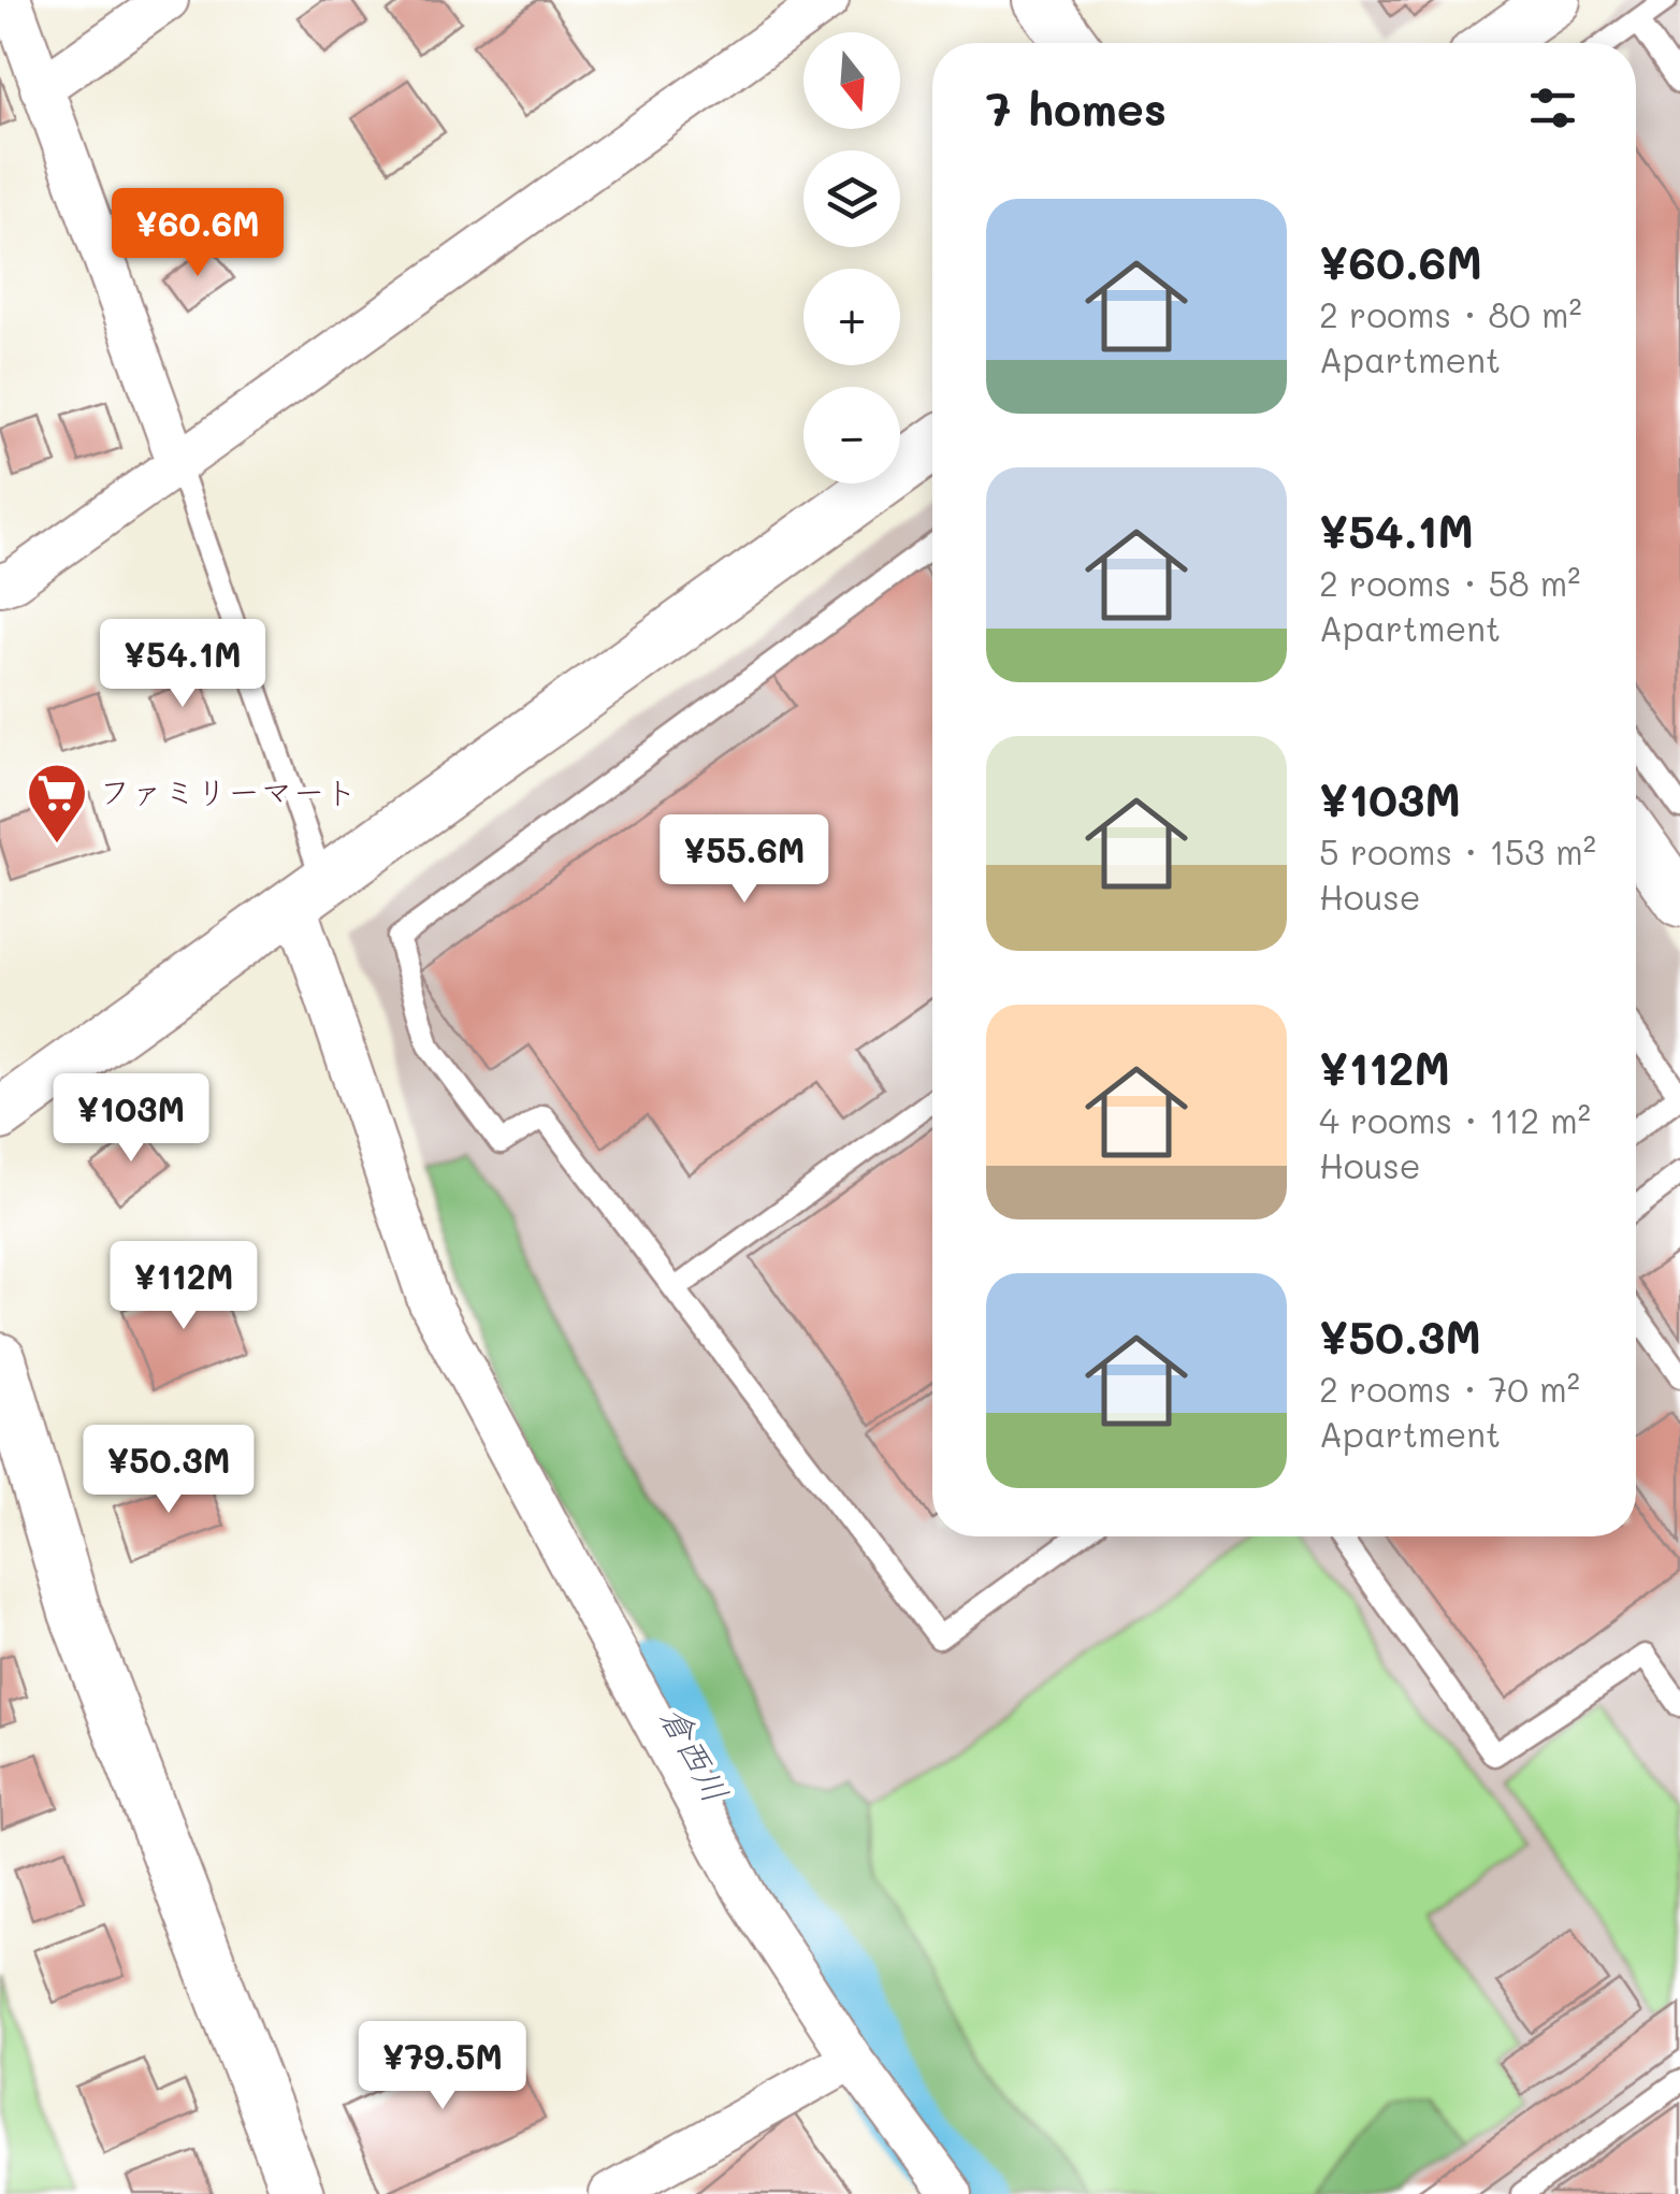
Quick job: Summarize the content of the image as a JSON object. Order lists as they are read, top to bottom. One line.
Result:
{"water":["倉西川"],"places":{"supermarket":["ファミリーマート"]},"north":"bottom","page":{"map_buttons":["+","−"],"heading":"7 homes","list":[{"name":"¥60.6M","note":"2 rooms · 80 m² · Apartment"},{"name":"¥54.1M","note":"2 rooms · 58 m² · Apartment"},{"name":"¥103M","note":"5 rooms · 153 m² · House"},{"name":"¥112M","note":"4 rooms · 112 m² · House"},{"name":"¥50.3M","note":"2 rooms · 70 m² · Apartment"}],"price":["¥60.6M","¥54.1M","¥55.6M","¥103M","¥112M","¥50.3M","¥79.5M"]}}
